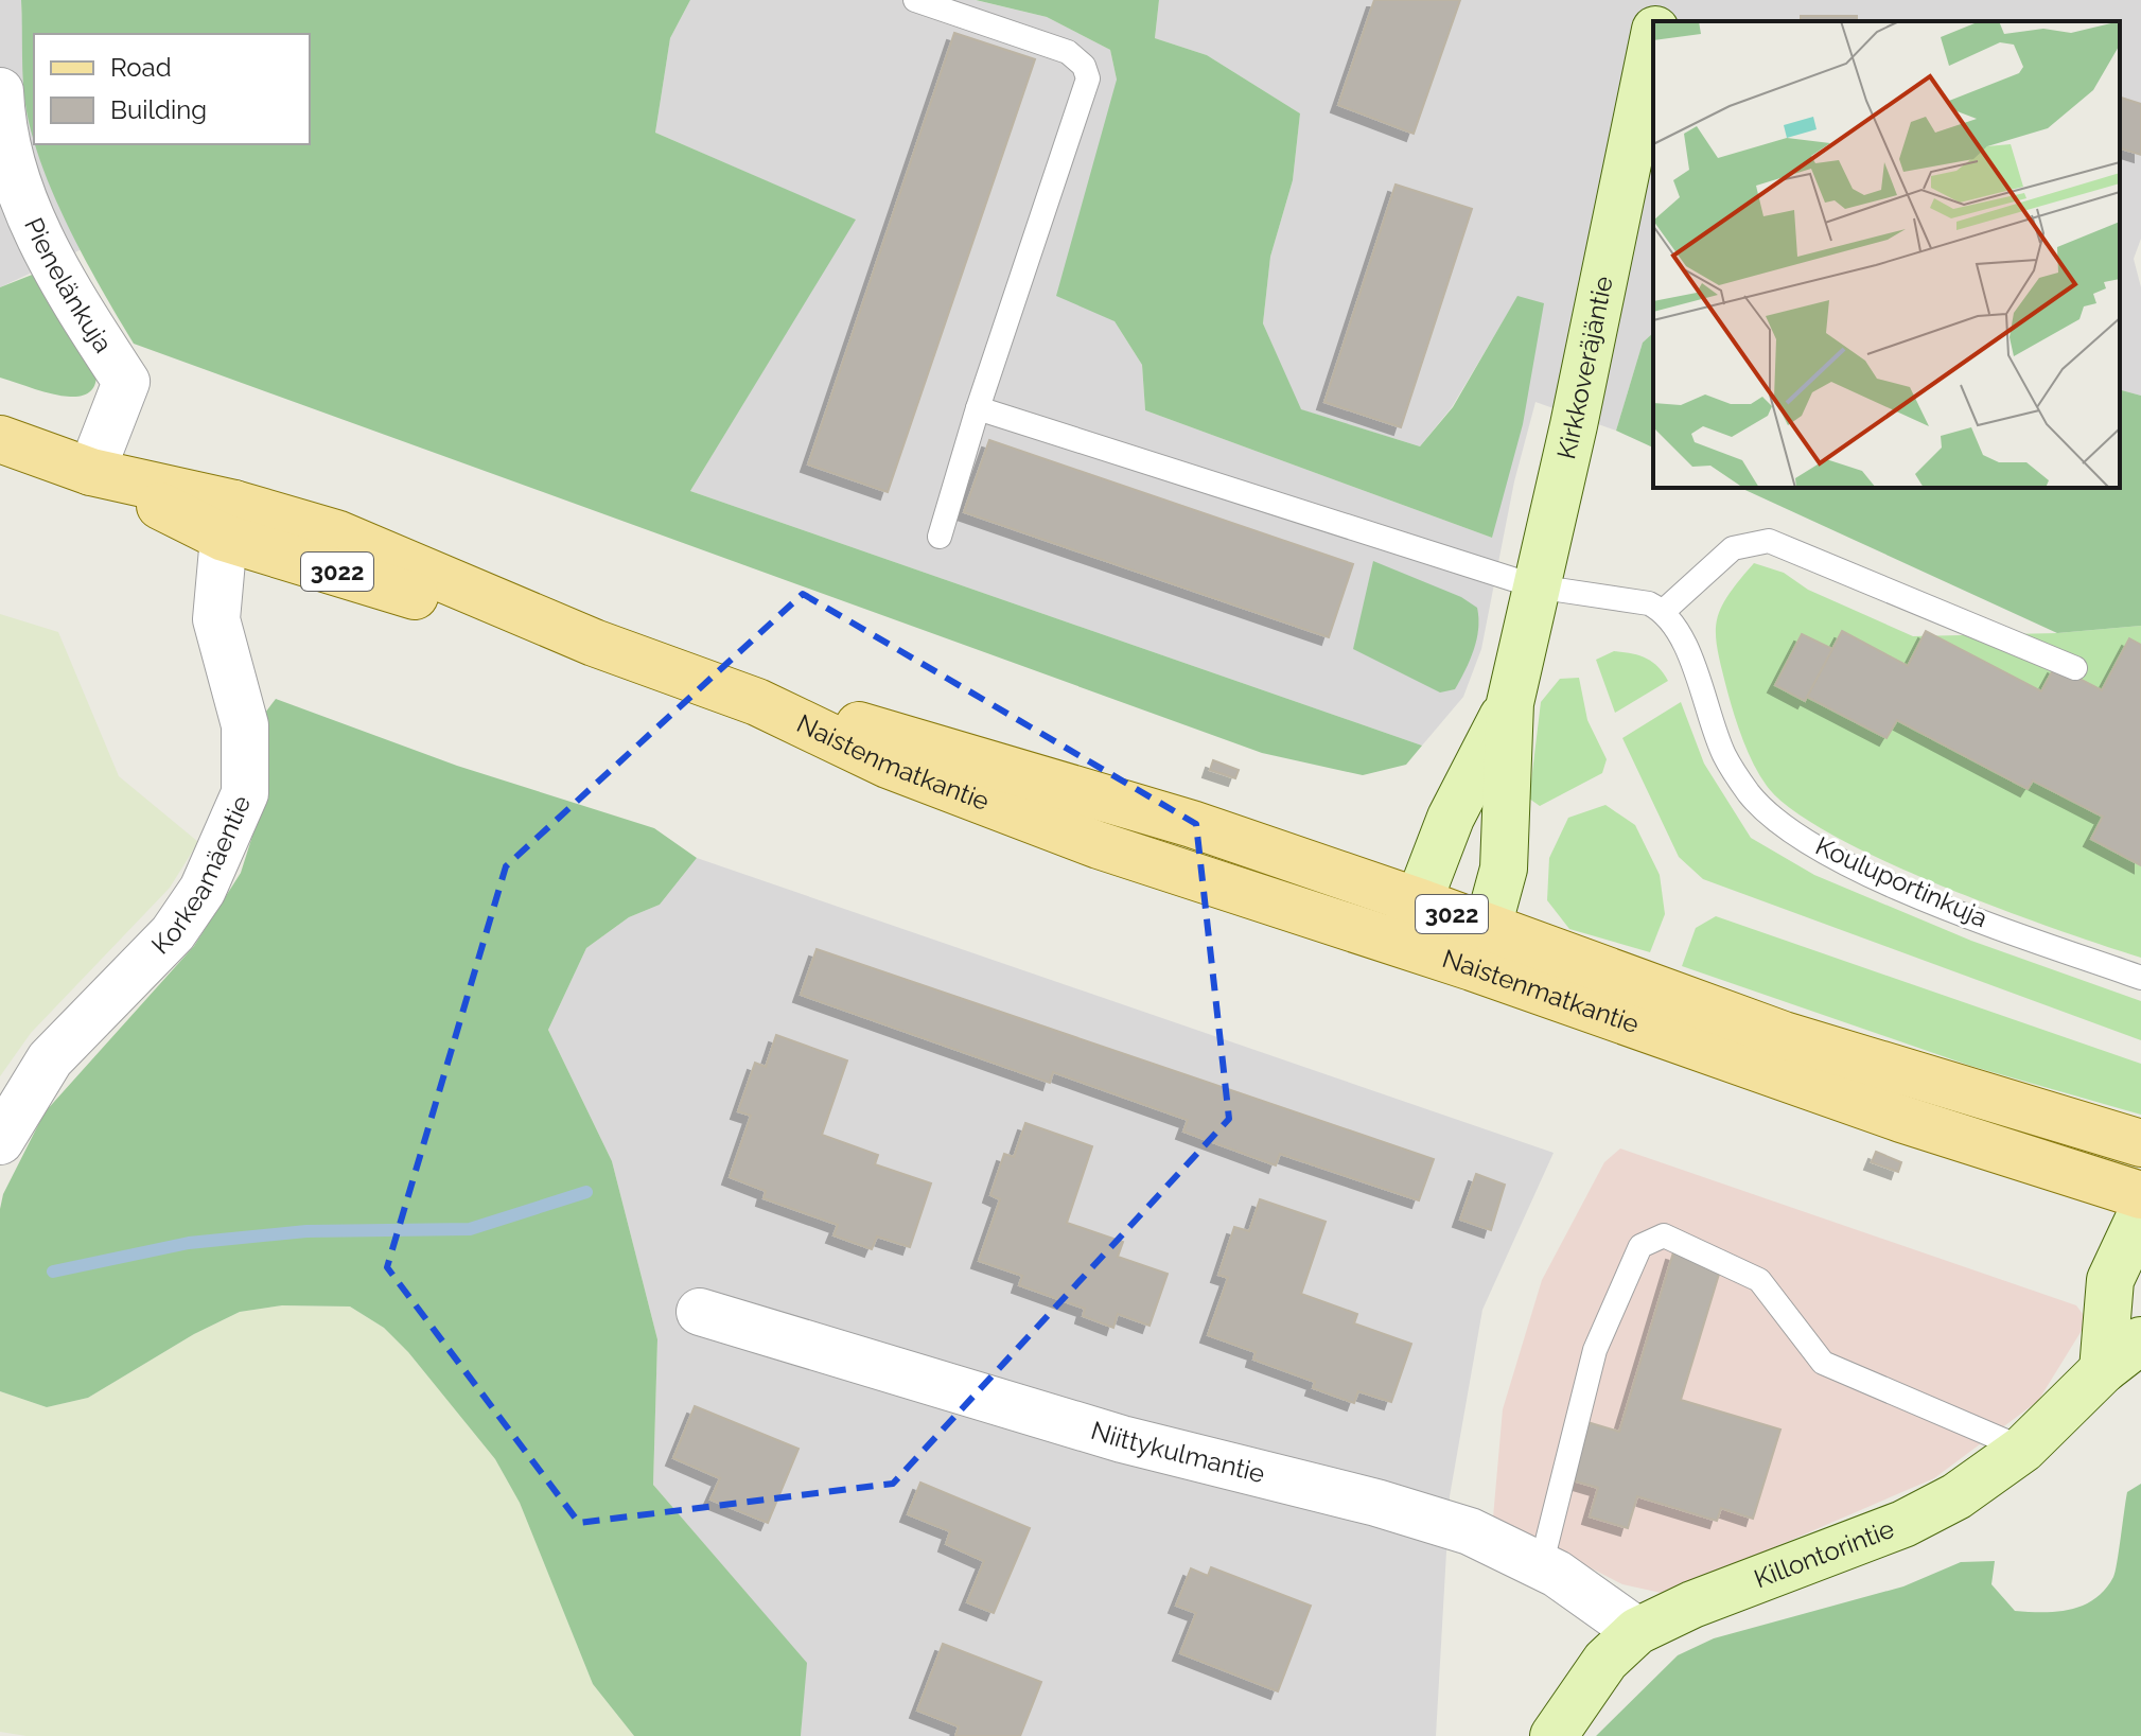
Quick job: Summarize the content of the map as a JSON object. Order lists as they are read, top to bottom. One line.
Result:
{"streets":{"main road":["3022","Naistenmatkantie"],"street":["Pienelänkuja","Kirkkoveräjäntie","Korkeamäentie","Niittykulmantie","Killontorintie"],"lane":["Kouluportinkuja"]},"crossings":[["Pienelänkuja","Naistenmatkantie"],["Kirkkoveräjäntie","Naistenmatkantie"],["Naistenmatkantie","Korkeamäentie"],["Niittykulmantie","Killontorintie"]],"legend":["Road","Building"]}
